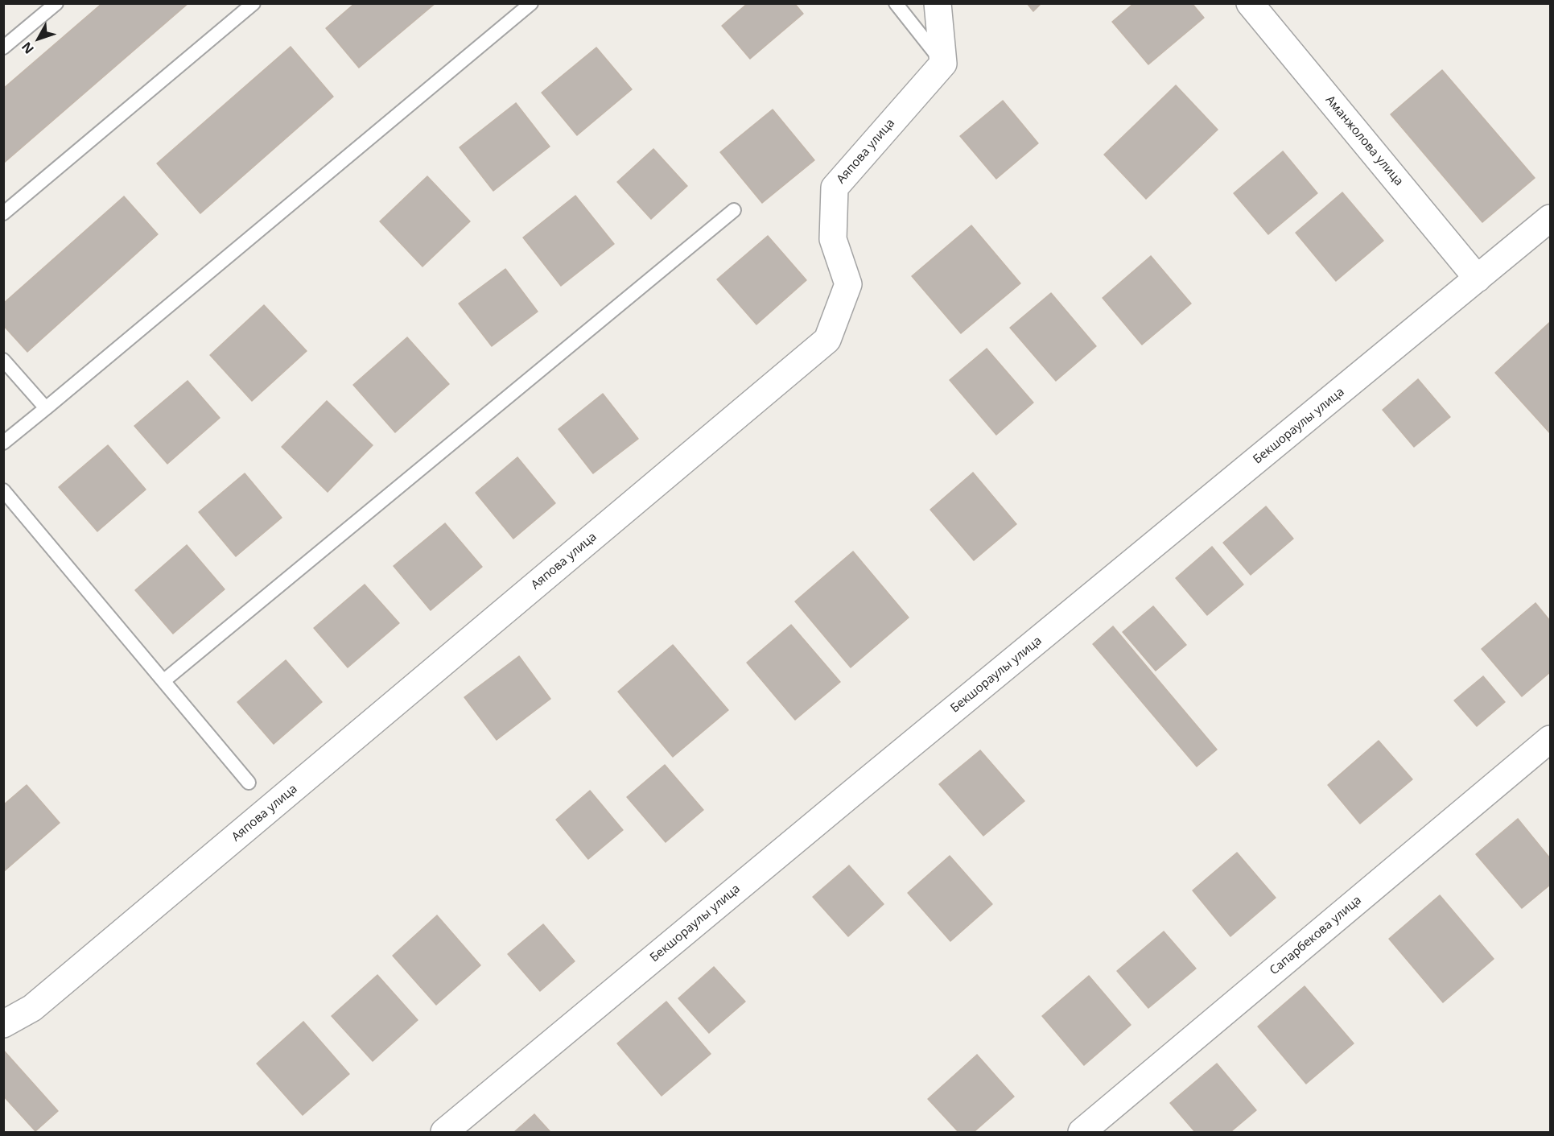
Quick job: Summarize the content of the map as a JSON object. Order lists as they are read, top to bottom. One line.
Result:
{"streets":{"street":["Аманжолова улица","Аяпова улица","Бекшораулы улица","Сапарбекова улица"]},"crossings":[["Аманжолова улица","Бекшораулы улица"]],"north":"bottom left"}
